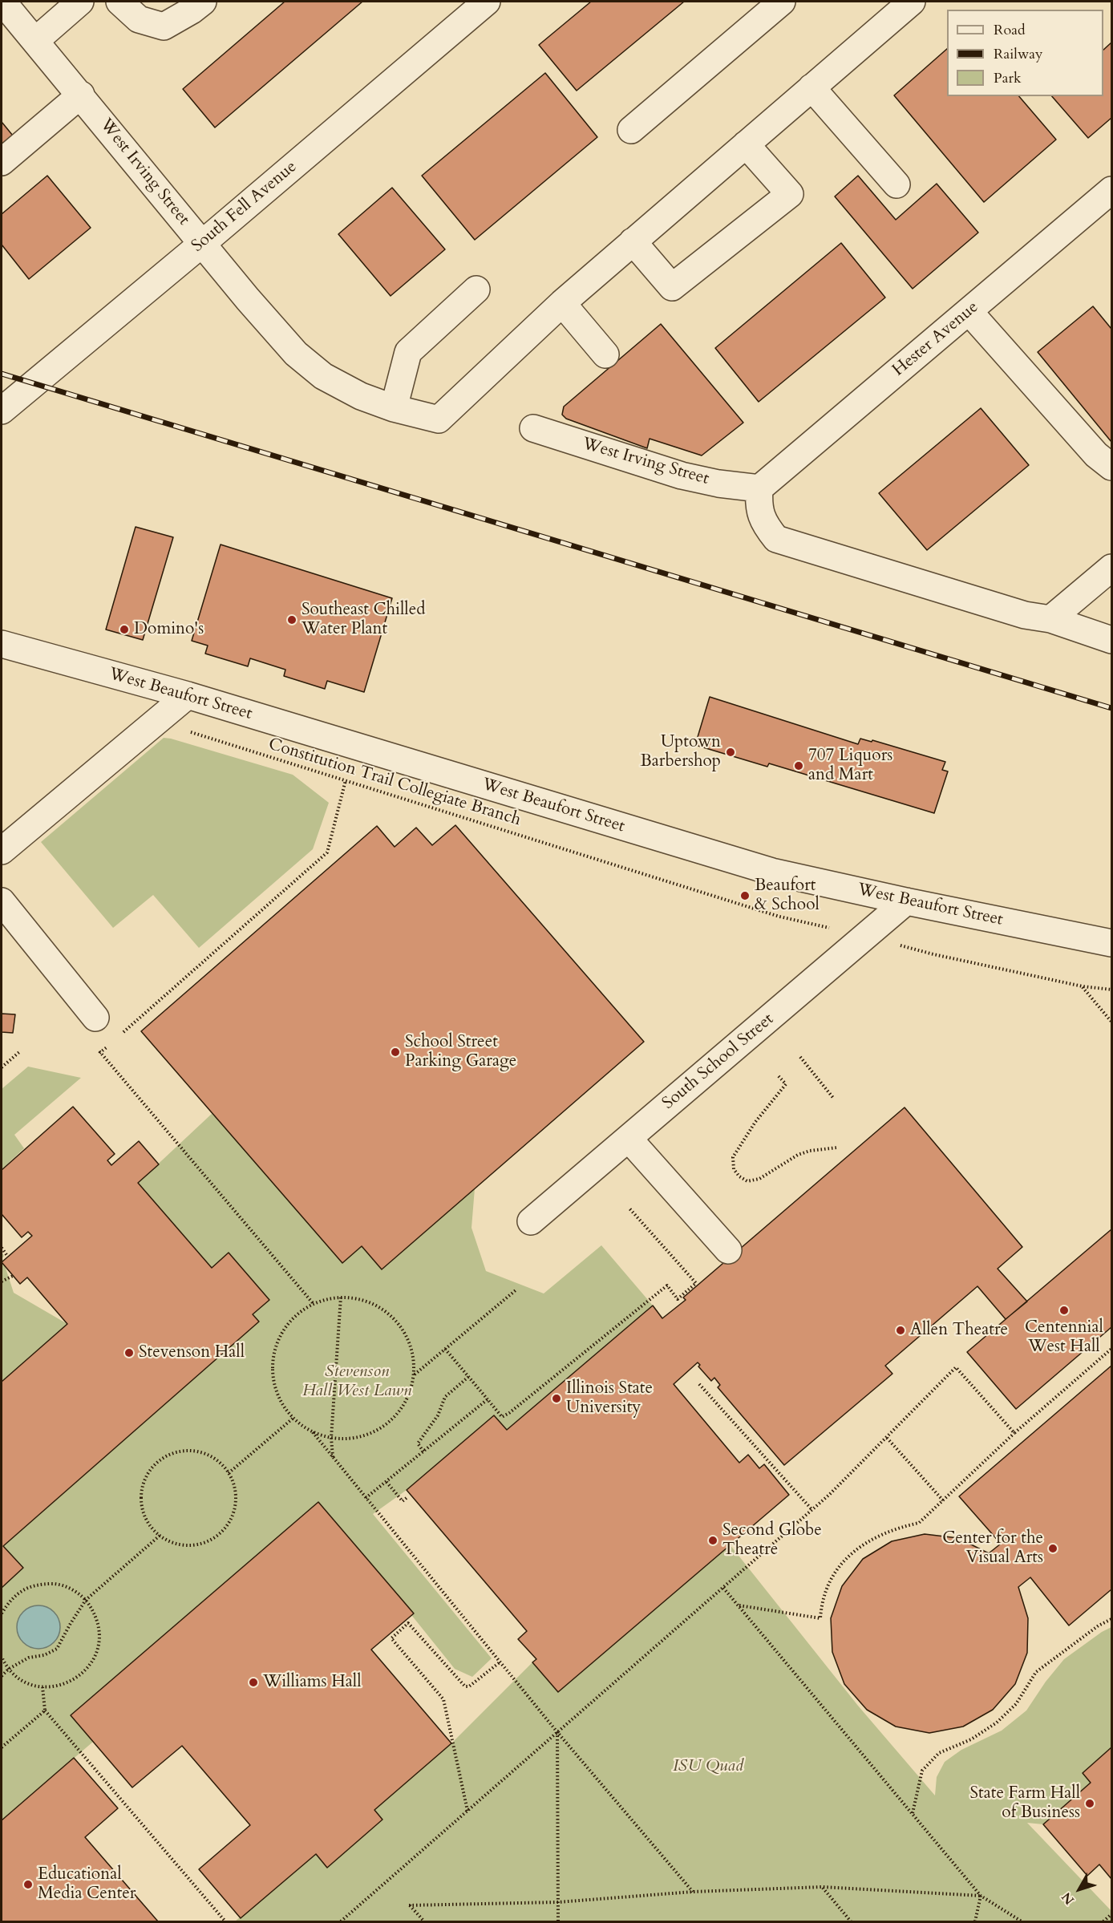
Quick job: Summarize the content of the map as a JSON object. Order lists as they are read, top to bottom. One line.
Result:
{"streets":{"street":["West Irving Street","South Fell Avenue","Hester Avenue","West Beaufort Street","South School Street"],"path":["Constitution Trail Collegiate Branch"]},"crossings":[["West Irving Street","South Fell Avenue"],["West Irving Street","Hester Avenue"],["West Beaufort Street","South School Street"]],"parks":["Stevenson Hall West Lawn","ISU Quad"],"places":["Southeast Chilled Water Plant","Domino's","Uptown Barbershop","707 Liquors and Mart","Beaufort & School","School Street Parking Garage","Centennial West Hall","Allen Theatre","Stevenson Hall","Illinois State University","Second Globe Theatre","Center for the Visual Arts","Williams Hall","State Farm Hall of Business","Educational Media Center"],"legend":["Road","Railway","Park"],"north":"bottom left"}
